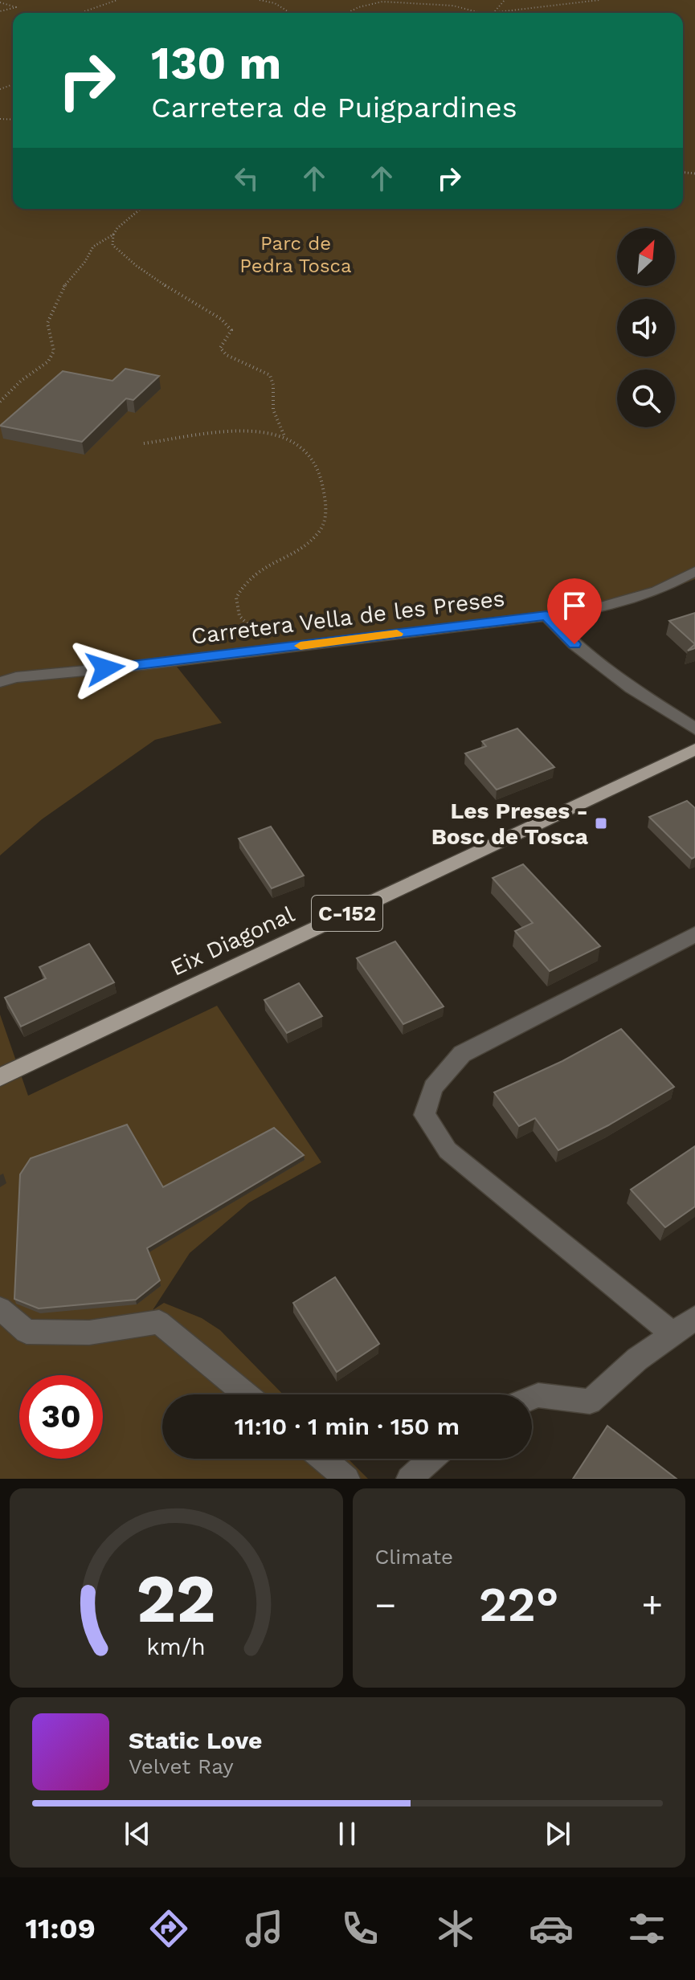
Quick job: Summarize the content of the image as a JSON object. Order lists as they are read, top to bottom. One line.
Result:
{"streets":{"main road":["C-152","Eix Diagonal"],"street":["Carretera Vella de les Preses"]},"parks":["Parc de Pedra Tosca"],"places":{"transit":["Les Preses - Bosc de Tosca"]},"north":"top right","page":{"turn":["130 m","Carretera de Puigpardines"],"limit":"30","trip":"11:10 · 1 min · 150 m","tile":"Climate","heat":["−","22°","+"],"song":["Static Love","Velvet Ray"],"tabs":"11:09","gauge":["22","km/h"]}}
